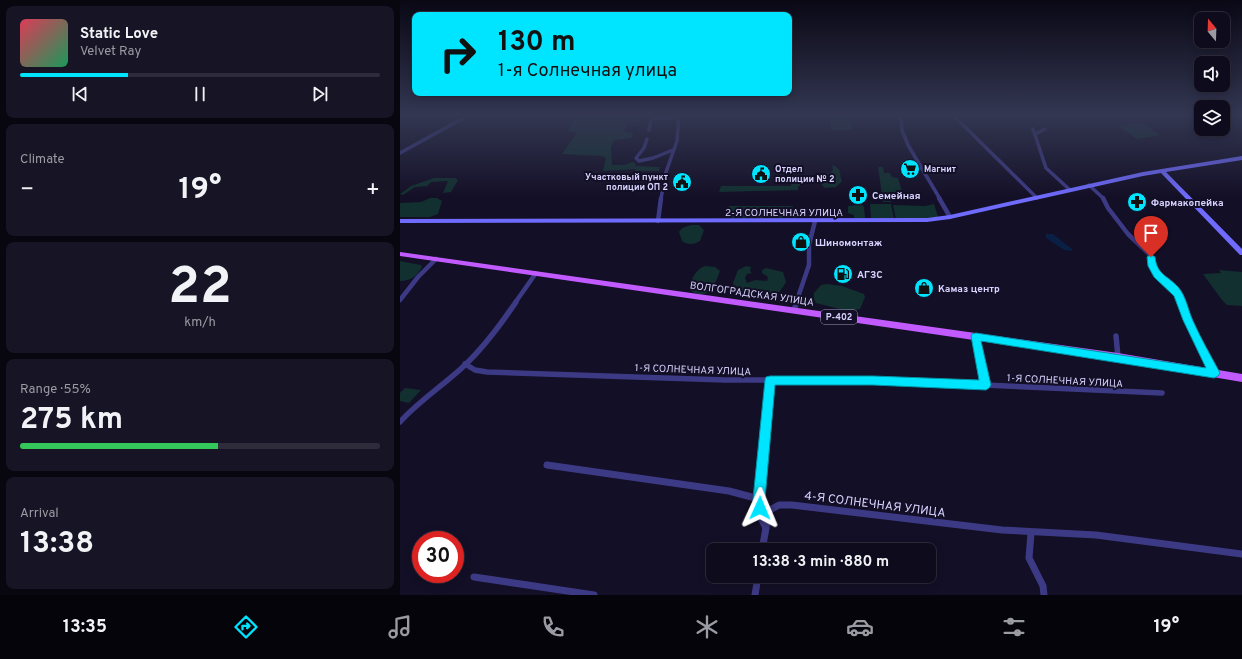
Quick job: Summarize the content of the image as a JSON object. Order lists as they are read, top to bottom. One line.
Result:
{"streets":{"main road":["2-Я СОЛНЕЧНАЯ УЛИЦА","ВОЛГОГРАДСКАЯ УЛИЦА","Р-402"],"street":["1-Я СОЛНЕЧНАЯ УЛИЦА","4-Я СОЛНЕЧНАЯ УЛИЦА"]},"places":{"supermarket":["Магнит"],"public building":["Отдел полиции № 2","Участковый пункт полиции ОП 2"],"pharmacy":["Семейная","Фармакопейка"],"shop":["Шиномонтаж","Камаз центр"],"fuel station":["АГЗС"]},"north":"top","page":{"turn":["130 m","1-я Солнечная улица"],"song":["Static Love","Velvet Ray"],"tile":["Climate",["22","km/h"],["Range · 55%","275 km"],["Arrival","13:38"]],"heat":["−","19°","+"],"limit":"30","trip":"13:38 · 3 min · 880 m","tabs":["13:35","19°"]}}
